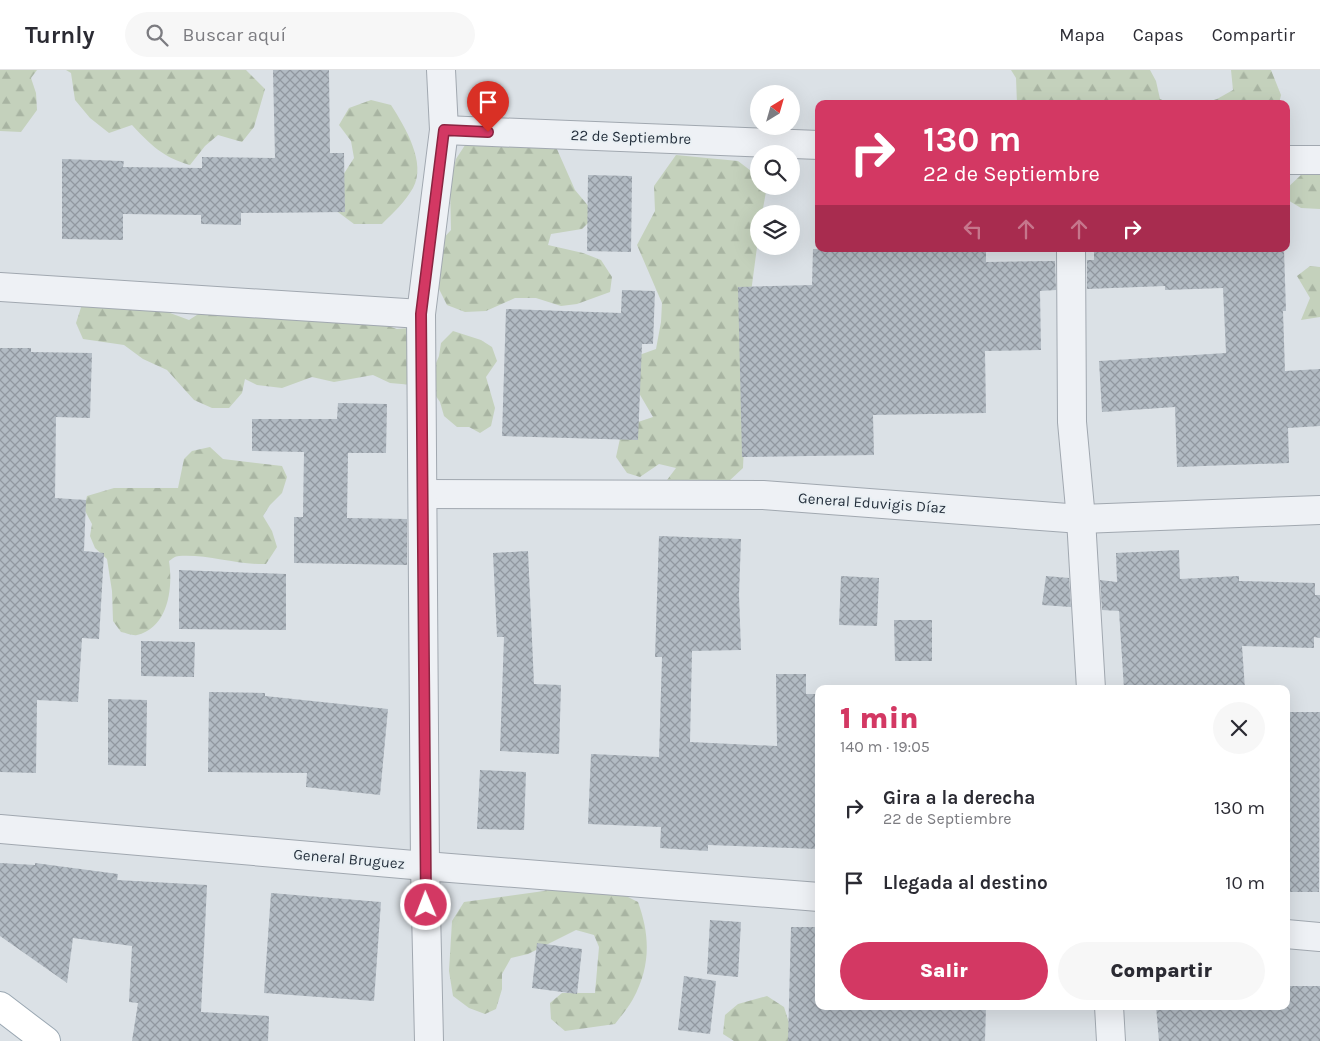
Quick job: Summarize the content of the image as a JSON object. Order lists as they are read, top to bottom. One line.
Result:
{"streets":{"street":["22 de Septiembre","General Eduvigis Díaz","General Bruguez"]},"north":"top right","page":{"header":"Turnly","search":"Buscar aquí","nav":["Mapa","Capas","Compartir"],"turn":["130 m","22 de Septiembre"],"heading":["1 min","140 m · 19:05"],"list":[{"name":"Gira a la derecha","note":"22 de Septiembre","value":"130 m"},{"name":"Llegada al destino","value":"10 m"}],"buttons":["Salir","Compartir"]}}
